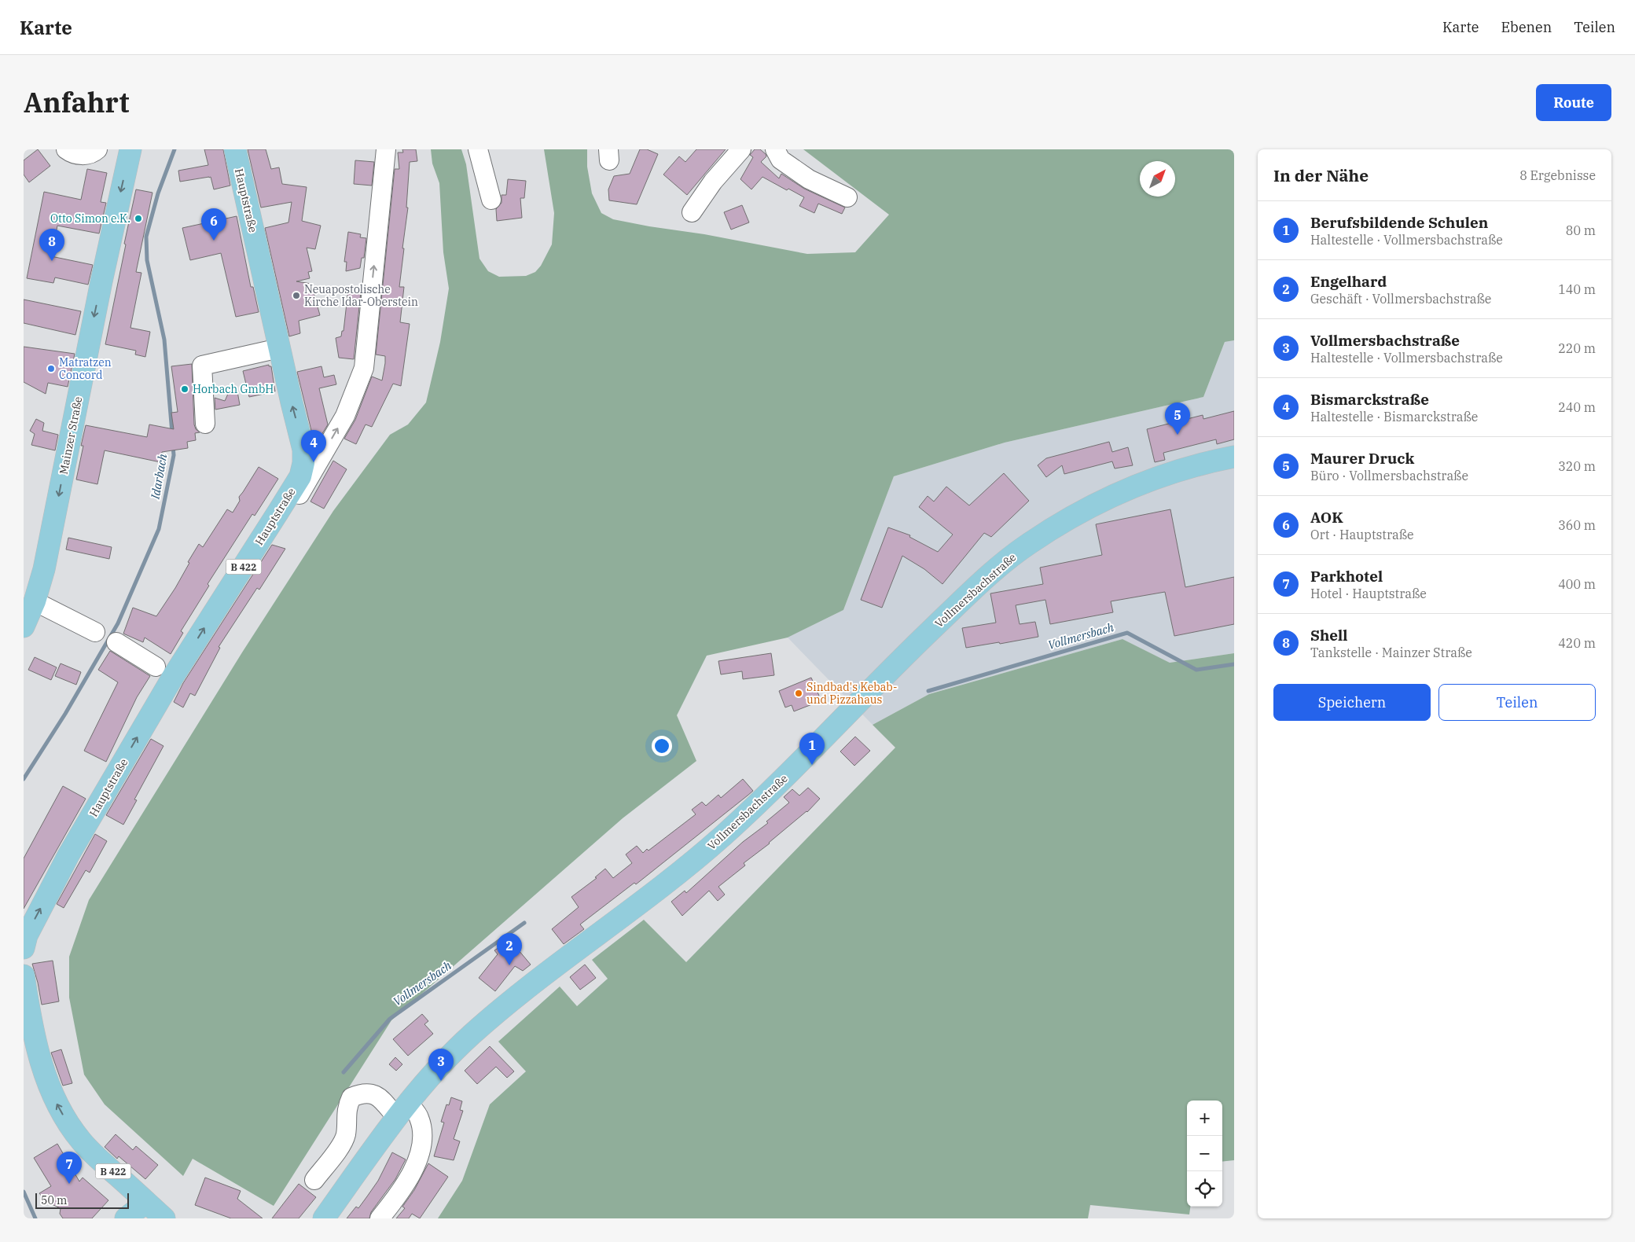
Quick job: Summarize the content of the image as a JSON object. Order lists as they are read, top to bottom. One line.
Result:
{"streets":{"main road":["Hauptstraße","Mainzer Straße","B 422","Vollmersbachstraße"]},"one_way":["Hauptstraße","Mainzer Straße"],"water":["Idarbach","Vollmersbach"],"places":["Otto Simon e.K.","Neuapostolische Kirche Idar-Oberstein","Matratzen Concord","Horbach GmbH","Sindbad's Kebab- und Pizzahaus"],"scale_bar":"50 m","north":"top right","page":{"header":"Karte","nav":["Karte","Ebenen","Teilen"],"title":"Anfahrt","buttons":["Route",["Speichern","Teilen"]],"heading":["In der Nähe","8 Ergebnisse"],"list":[{"mark":"1","name":"Berufsbildende Schulen","note":"Haltestelle · Vollmersbachstraße","value":"80 m"},{"mark":"2","name":"Engelhard","note":"Geschäft · Vollmersbachstraße","value":"140 m"},{"mark":"3","name":"Vollmersbachstraße","note":"Haltestelle · Vollmersbachstraße","value":"220 m"},{"mark":"4","name":"Bismarckstraße","note":"Haltestelle · Bismarckstraße","value":"240 m"},{"mark":"5","name":"Maurer Druck","note":"Büro · Vollmersbachstraße","value":"320 m"},{"mark":"6","name":"AOK","note":"Ort · Hauptstraße","value":"360 m"},{"mark":"7","name":"Parkhotel","note":"Hotel · Hauptstraße","value":"400 m"},{"mark":"8","name":"Shell","note":"Tankstelle · Mainzer Straße","value":"420 m"}],"pins":["6","8","5","4","1","2","3","7"],"map_buttons":["+","−"],"scale":"50 m"}}
